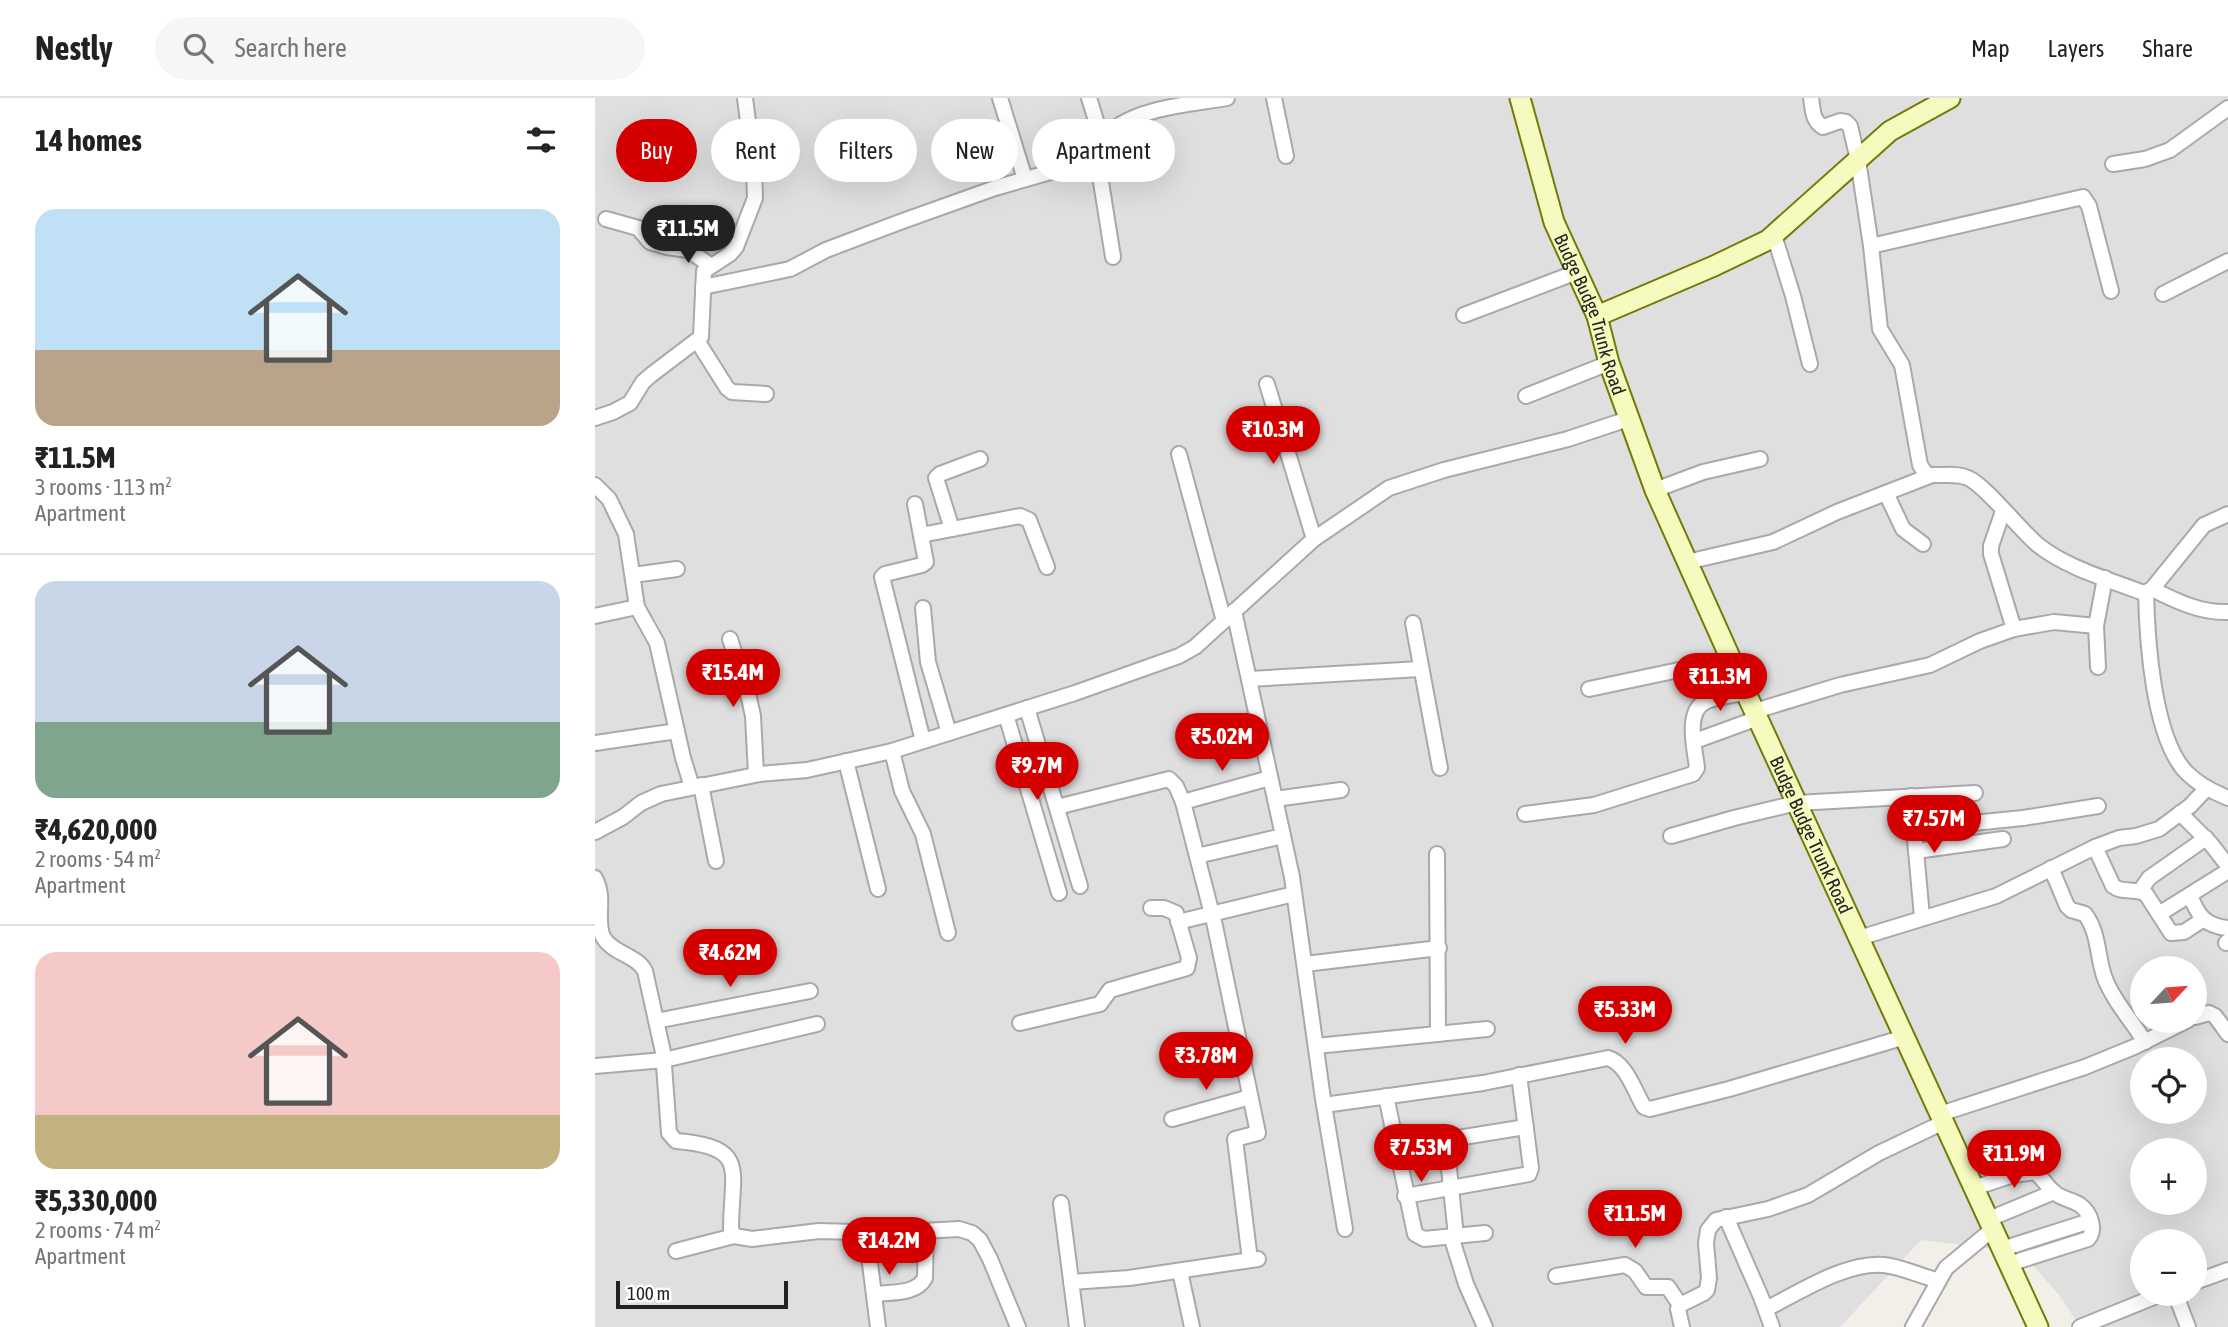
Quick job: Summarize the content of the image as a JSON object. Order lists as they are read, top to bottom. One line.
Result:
{"streets":{"main road":["Budge Budge Trunk Road"]},"scale_bar":"100 m","north":"top right","page":{"header":"Nestly","search":"Search here","nav":["Map","Layers","Share"],"heading":"14 homes","chip":["Buy","Rent","Filters","New","Apartment"],"list":[{"name":"₹11.5M","note":"3 rooms · 113 m² · Apartment"},{"name":"₹4,620,000","note":"2 rooms · 54 m² · Apartment"},{"name":"₹5,330,000","note":"2 rooms · 74 m² · Apartment"}],"price":["₹11.5M","₹10.3M","₹15.4M","₹11.3M","₹5.02M","₹9.7M","₹7.57M","₹4.62M","₹5.33M","₹3.78M","₹7.53M","₹11.9M","₹11.5M","₹14.2M"],"map_buttons":["+","−"],"scale":"100 m"}}
